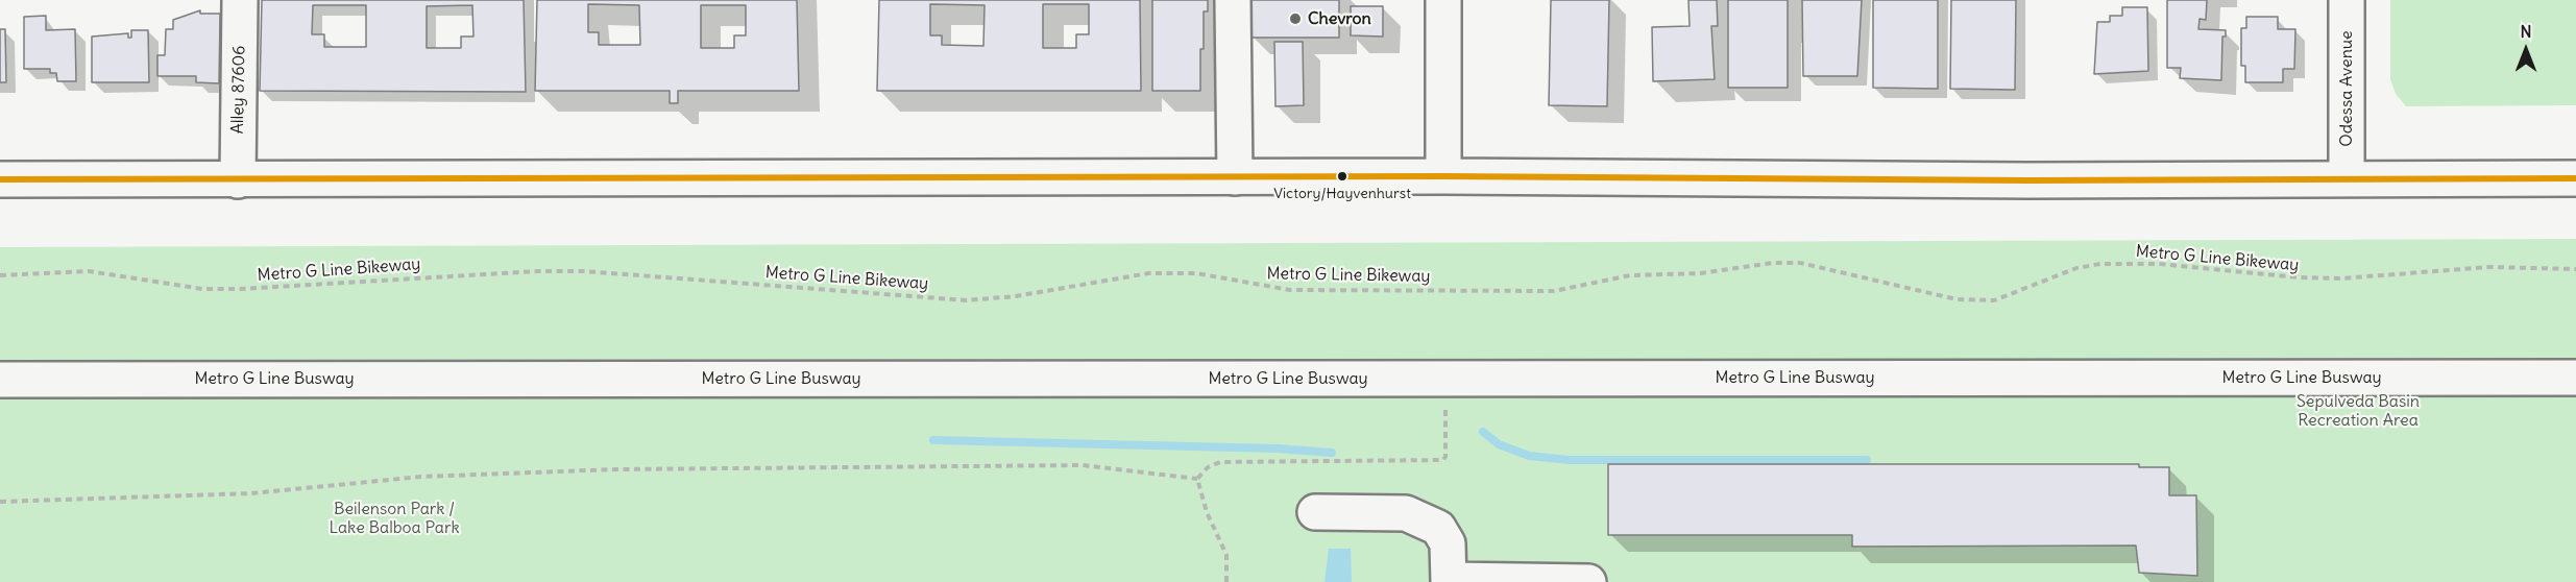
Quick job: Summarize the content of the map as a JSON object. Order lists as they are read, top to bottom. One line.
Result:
{"streets":{"main road":["Odessa Avenue","Alley 87606","Metro G Line Busway"],"path":["Metro G Line Bikeway"]},"parks":["Sepulveda Basin Recreation Area","Beilenson Park / Lake Balboa Park"],"places":["Chevron","Victory/Hayvenhurst"],"north":"top"}
